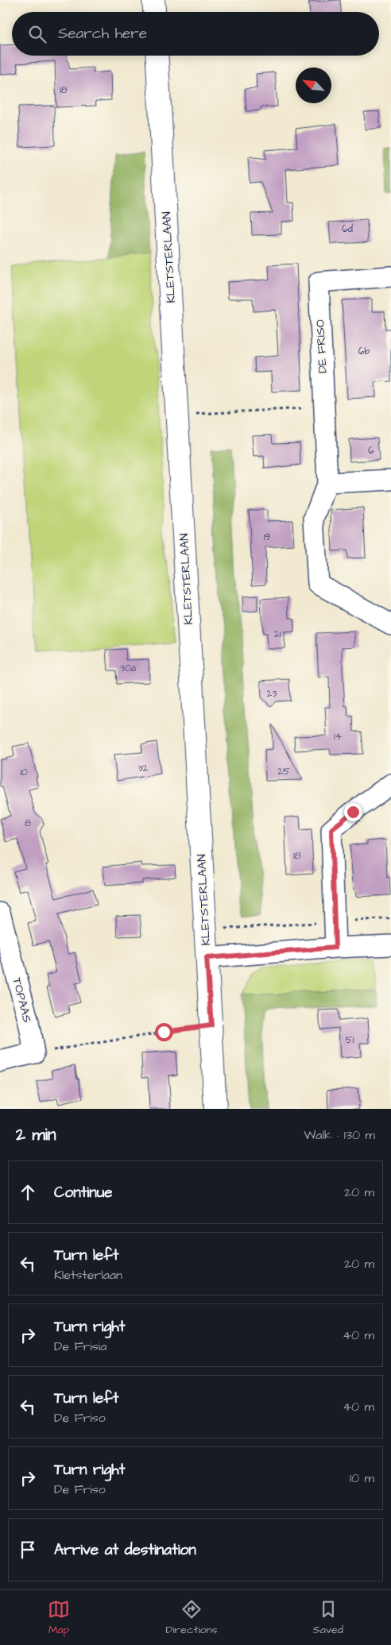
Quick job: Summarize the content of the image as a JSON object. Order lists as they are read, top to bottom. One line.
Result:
{"streets":{"main road":["KLETSTERLAAN"],"street":["DE FRISO","TOPAAS"]},"house_numbers":["18","6d","6b","6","19","21","30a","23","14","32","25","10","8","18","51"],"north":"top left","page":{"search":"Search here","heading":["2 min","Walk · 130 m"],"list":[["Continue","20 m"],["Turn left","Kletsterlaan","20 m"],["Turn right","De Frisia","40 m"],["Turn left","De Friso","40 m"],["Turn right","De Friso","10 m"],"Arrive at destination"],"nav":["Map","Directions","Saved"]}}
